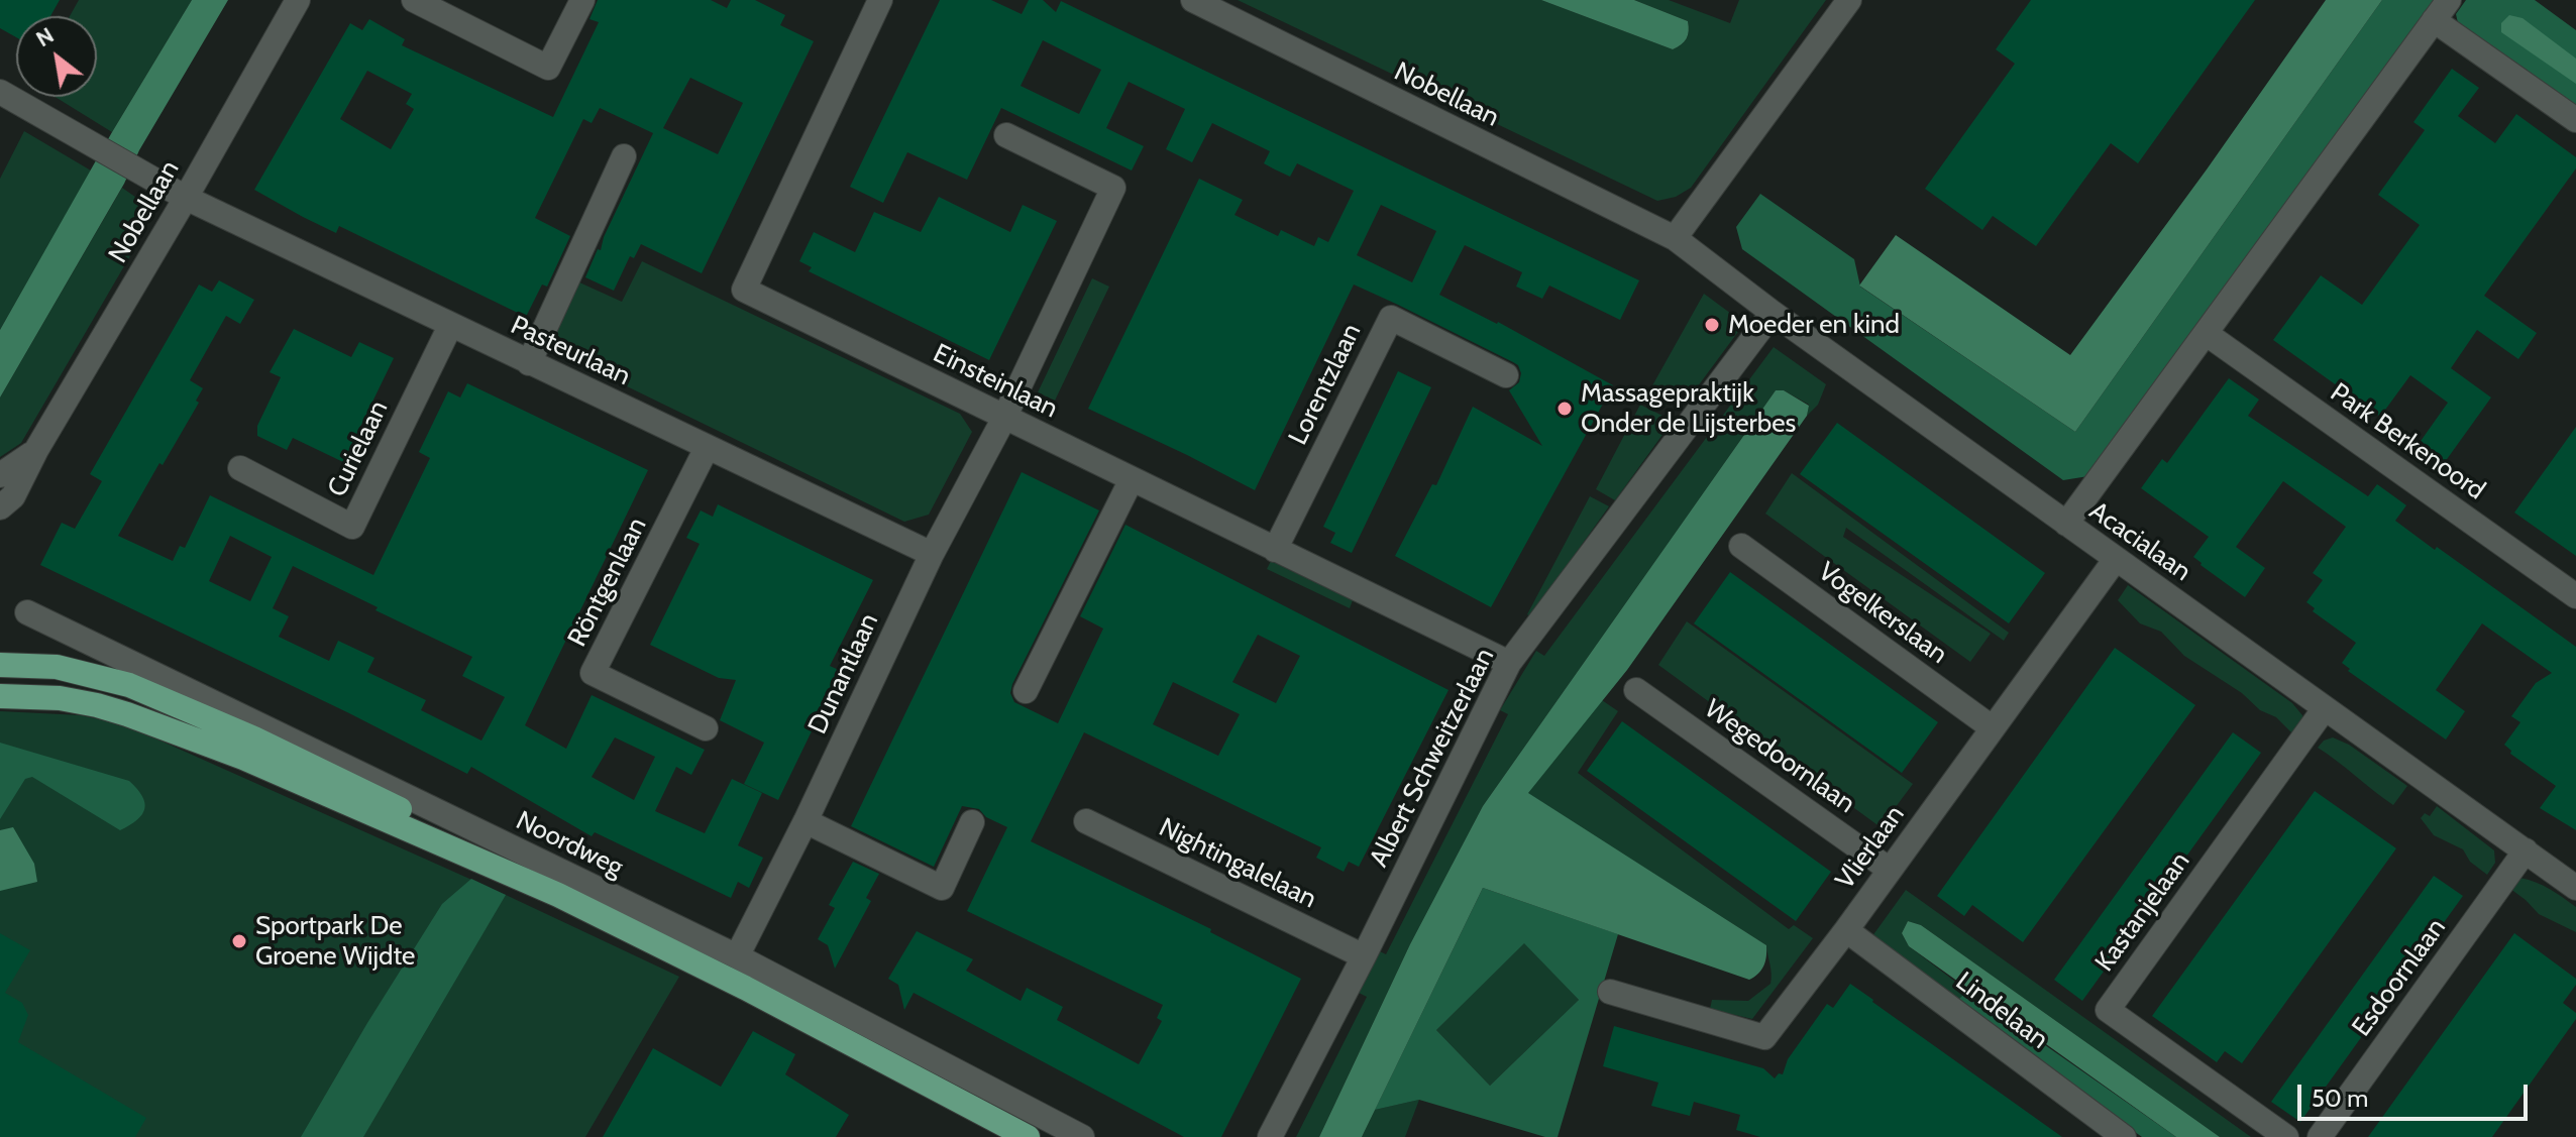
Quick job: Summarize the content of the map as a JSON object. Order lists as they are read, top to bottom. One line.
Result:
{"streets":{"main road":["Noordweg"],"street":["Nobellaan","Pasteurlaan","Einsteinlaan","Lorentzlaan","Park Berkenoord","Curielaan","Acacialaan","Röntgenlaan","Vogelkerslaan","Dunantlaan","Wegedoornlaan","Albert Schweitzerlaan","Vlierlaan","Nightingalelaan","Kastanjelaan","Esdoornlaan","Lindelaan"]},"crossings":[["Nobellaan","Pasteurlaan"],["Nobellaan","Acacialaan"],["Pasteurlaan","Curielaan"],["Pasteurlaan","Röntgenlaan"],["Pasteurlaan","Dunantlaan"],["Einsteinlaan","Lorentzlaan"],["Einsteinlaan","Dunantlaan"],["Einsteinlaan","Albert Schweitzerlaan"],["Acacialaan","Albert Schweitzerlaan"],["Acacialaan","Vlierlaan"],["Acacialaan","Kastanjelaan"],["Acacialaan","Esdoornlaan"],["Vogelkerslaan","Vlierlaan"],["Dunantlaan","Noordweg"],["Wegedoornlaan","Vlierlaan"],["Albert Schweitzerlaan","Nightingalelaan"],["Vlierlaan","Lindelaan"]],"places":["Moeder en kind","Massagepraktijk Onder de Lijsterbes","Sportpark De Groene Wijdte"],"scale_bar":"50 m","north":"top left"}
